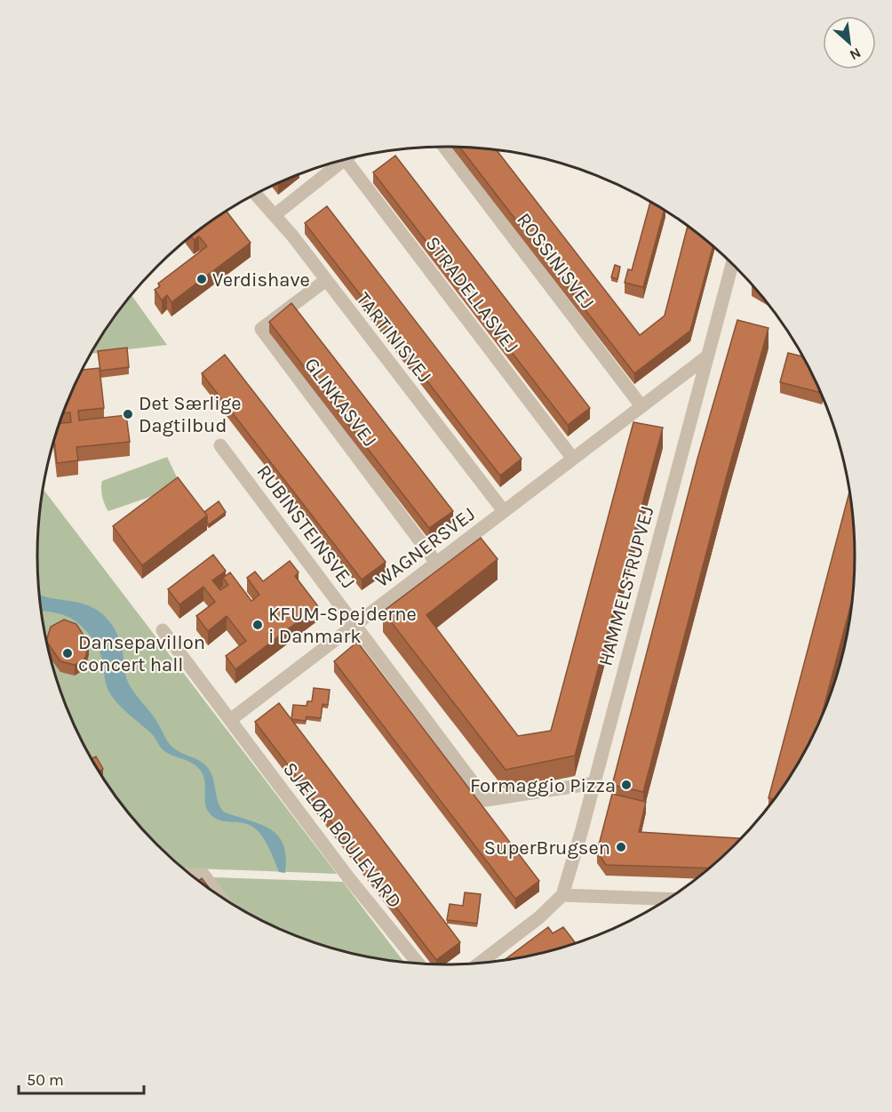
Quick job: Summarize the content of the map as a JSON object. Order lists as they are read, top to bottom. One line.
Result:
{"streets":{"street":["ROSSINISVEJ","STRADELLASVEJ","TARTINISVEJ","GLINKASVEJ","RUBINSTEINSVEJ","WAGNERSVEJ","HAMMELSTRUPVEJ","SJÆLØR BOULEVARD"]},"crossings":[["ROSSINISVEJ","WAGNERSVEJ"],["STRADELLASVEJ","WAGNERSVEJ"],["TARTINISVEJ","GLINKASVEJ"],["TARTINISVEJ","WAGNERSVEJ"],["GLINKASVEJ","WAGNERSVEJ"],["RUBINSTEINSVEJ","WAGNERSVEJ"],["RUBINSTEINSVEJ","HAMMELSTRUPVEJ"],["WAGNERSVEJ","HAMMELSTRUPVEJ"],["WAGNERSVEJ","SJÆLØR BOULEVARD"]],"places":["Verdishave","Det Særlige Dagtilbud","KFUM-Spejderne i Danmark","Dansepavillon concert hall","Formaggio Pizza","SuperBrugsen"],"scale_bar":"50 m","north":"bottom right"}
